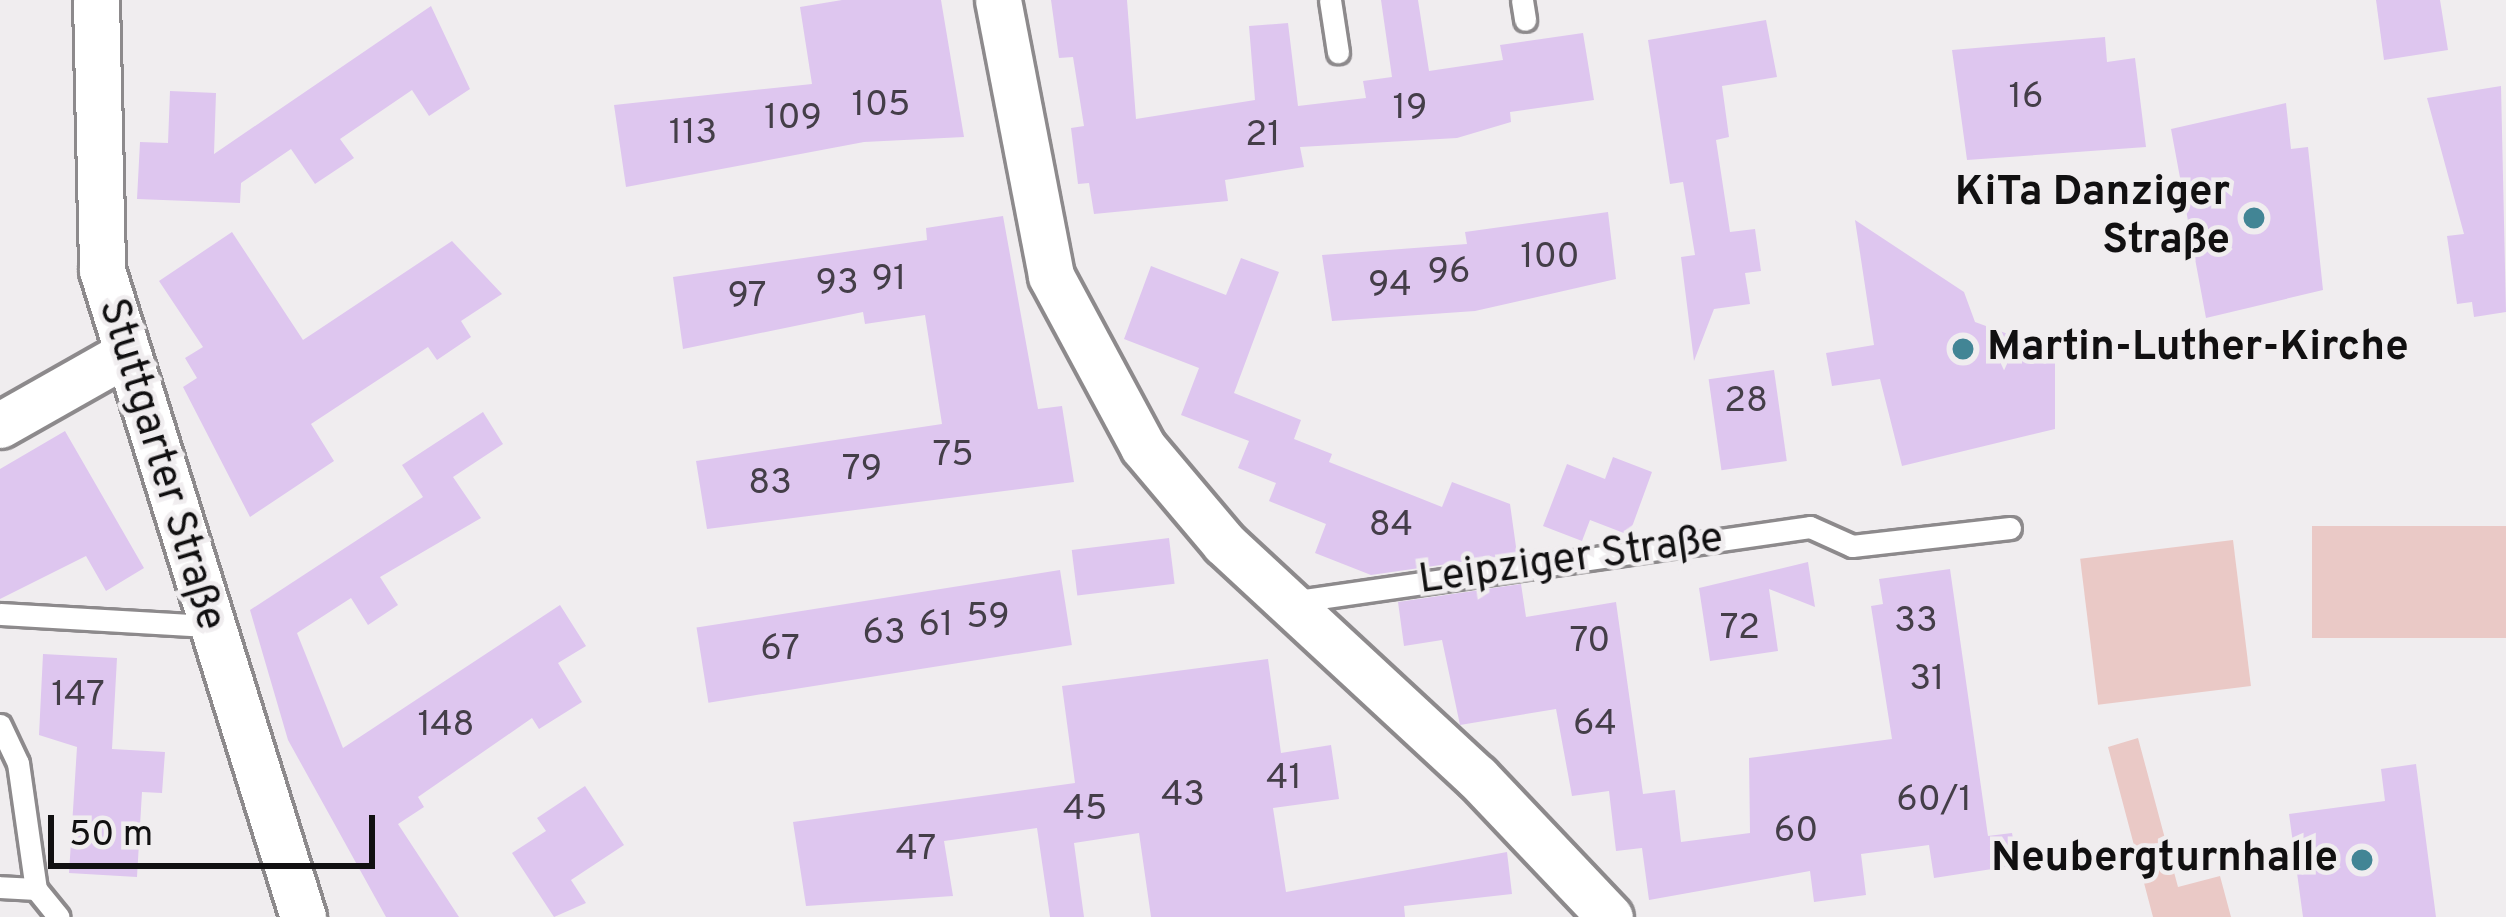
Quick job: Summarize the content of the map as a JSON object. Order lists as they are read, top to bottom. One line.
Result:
{"streets":{"street":["Stuttgarter Straße"],"lane":["Leipziger Straße"]},"places":["KiTa Danziger Straße","Martin-Luther-Kirche","Neubergturnhalle"],"house_numbers":["16","105","19","109","113","21","100","96","91","93","94","97","28","75","79","83","84","59","33","61","72","63","70","67","31","147","64","148","41","43","60/1","45","60","47"],"scale_bar":"50 m"}
